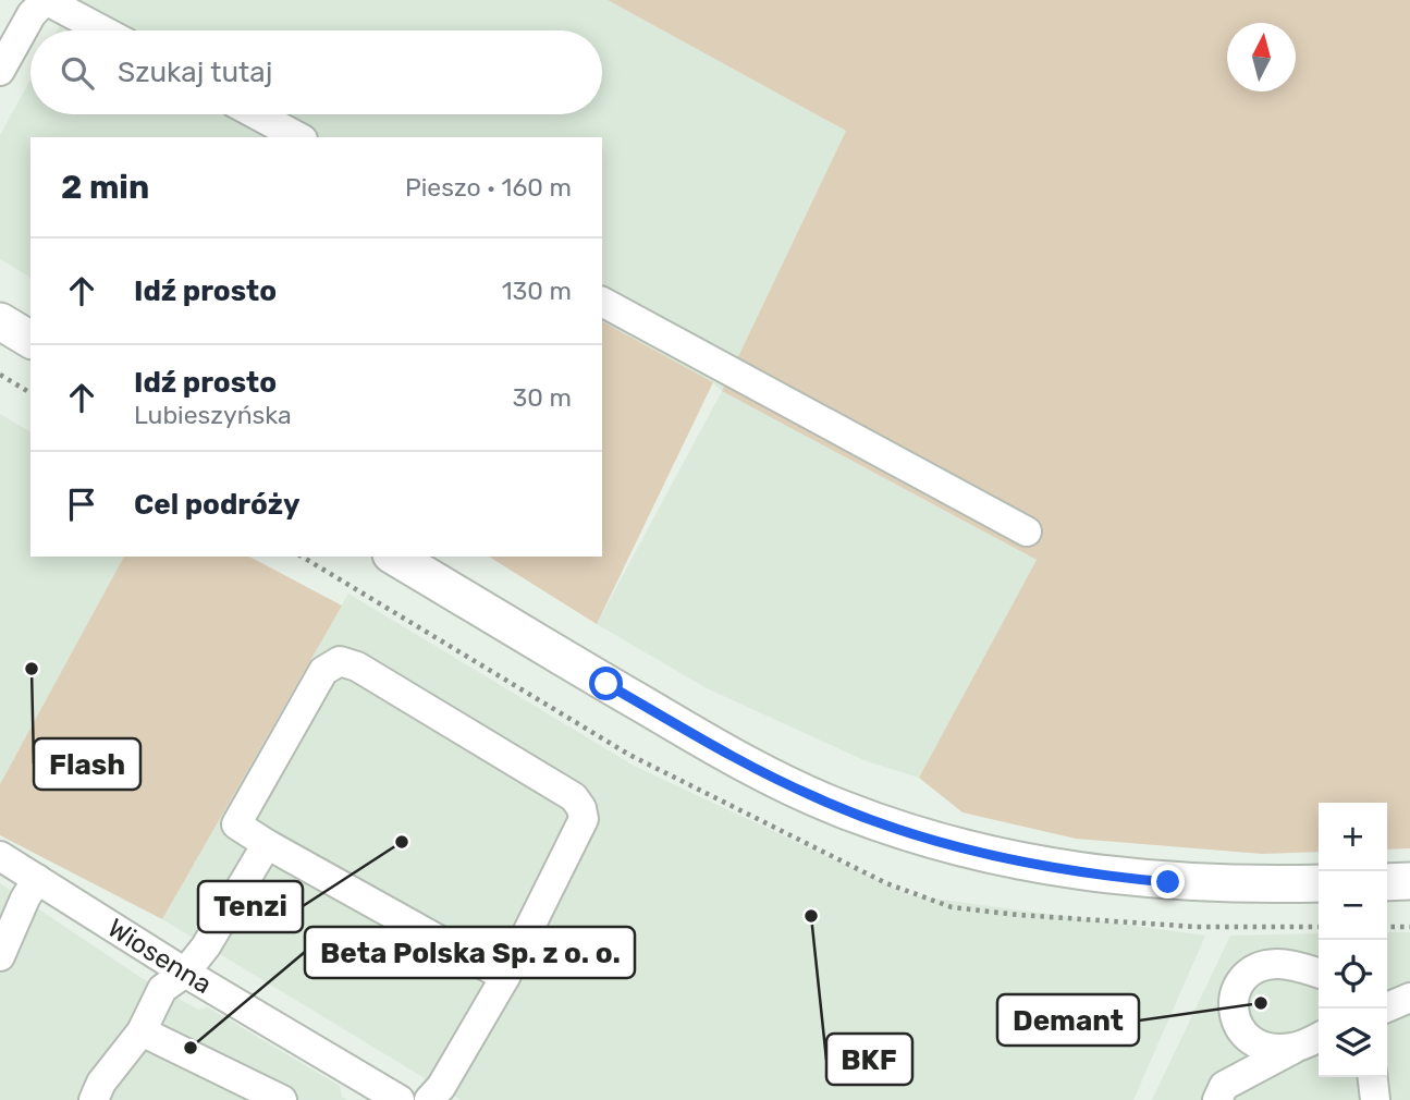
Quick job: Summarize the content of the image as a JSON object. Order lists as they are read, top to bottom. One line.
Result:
{"streets":{"street":["Wiosenna"]},"places":["Flash","Tenzi","BKF","Demant","Beta Polska Sp. z o. o."],"north":"top","page":{"search":"Szukaj tutaj","heading":["2 min","Pieszo · 160 m"],"list":[["Idź prosto","130 m"],["Idź prosto","Lubieszyńska","30 m"],"Cel podróży"],"map_buttons":["+","−"]}}
